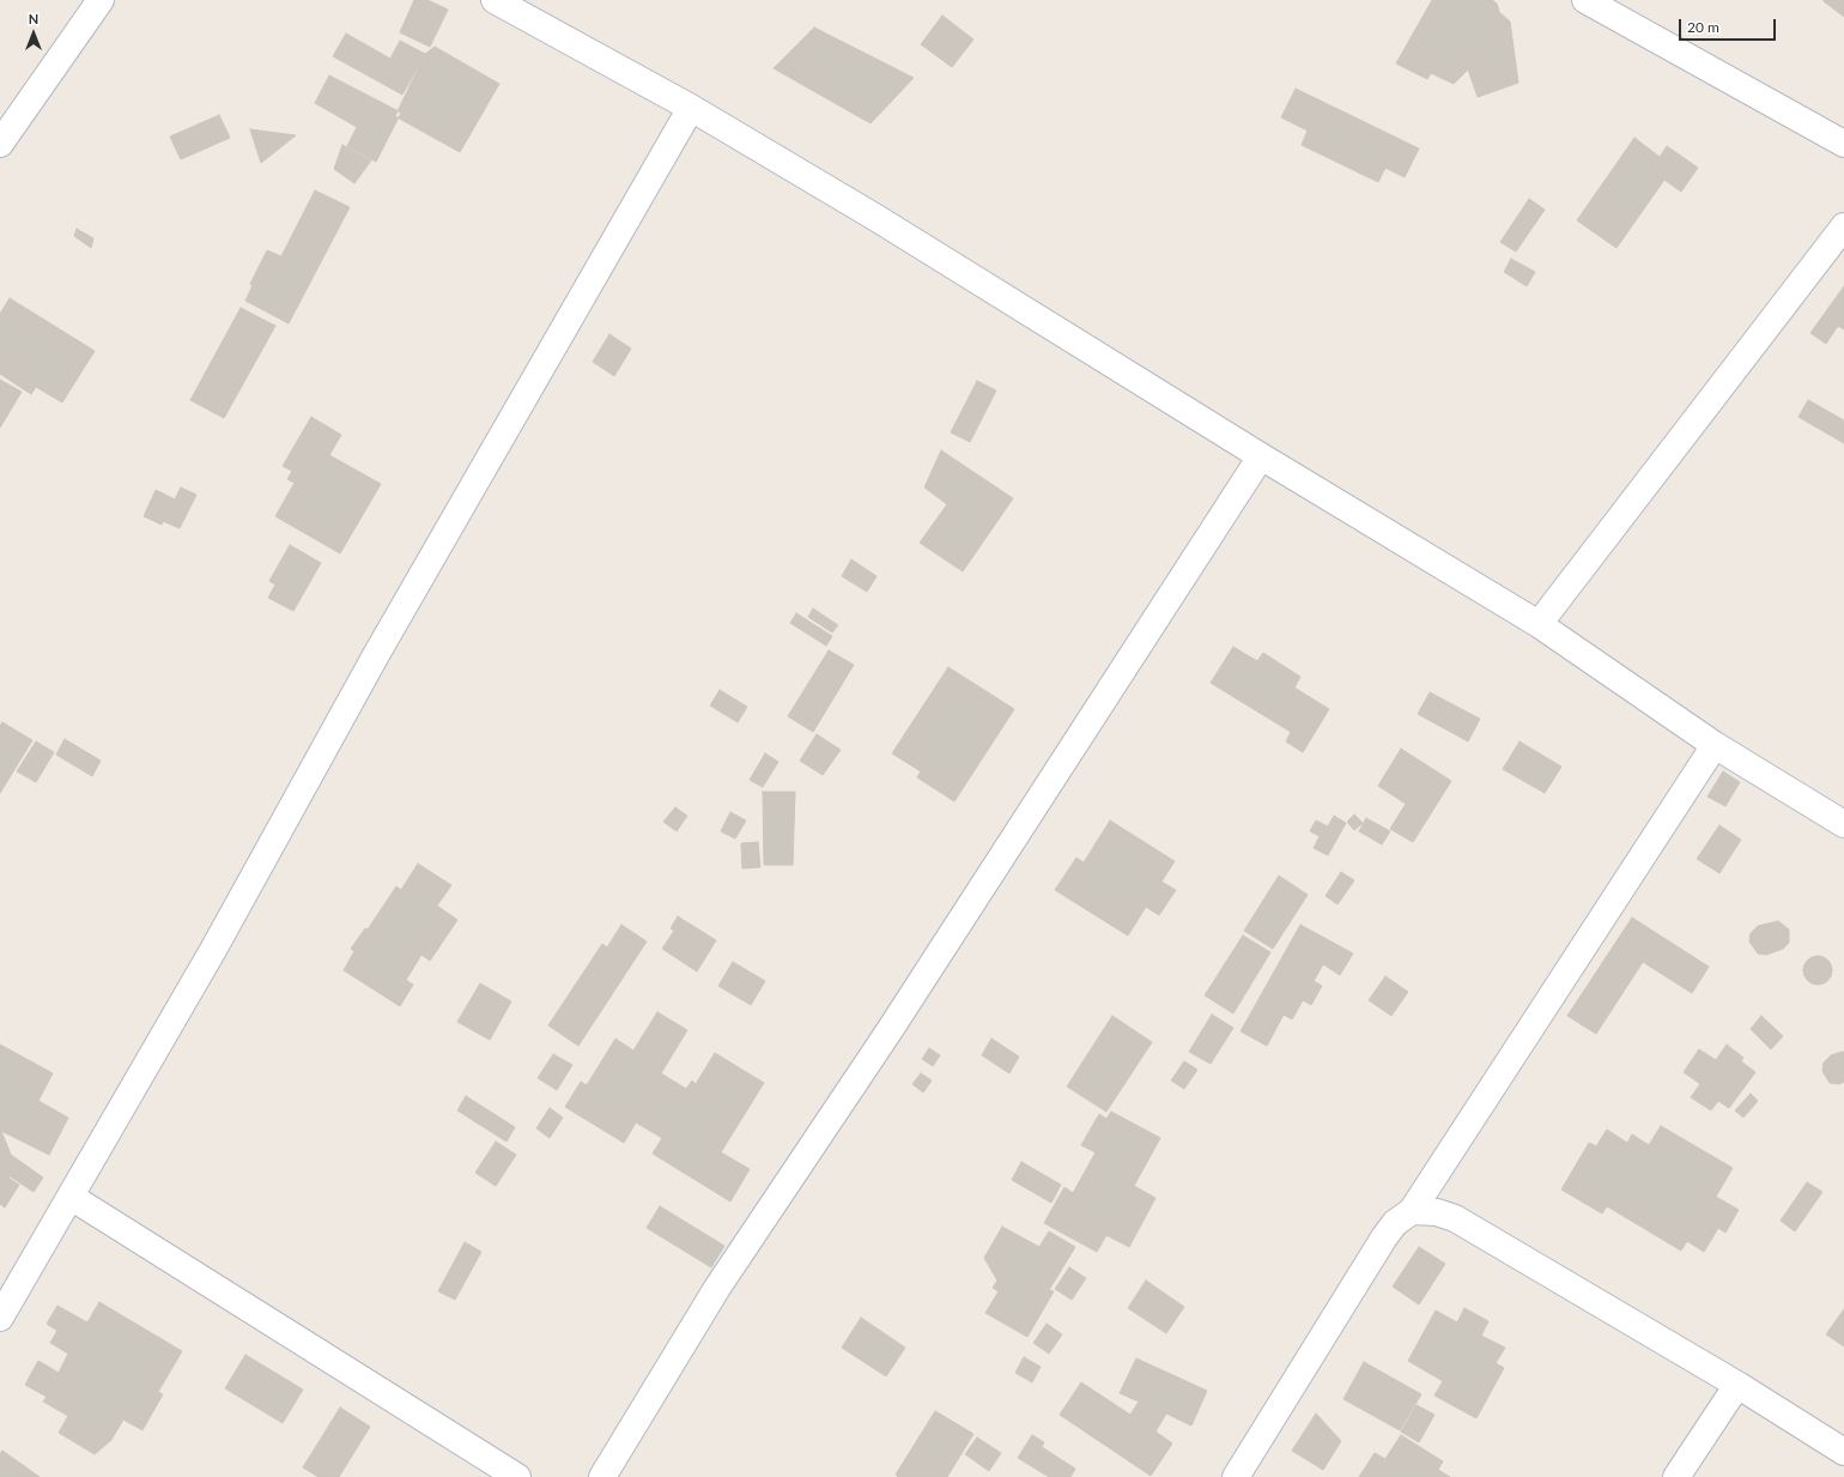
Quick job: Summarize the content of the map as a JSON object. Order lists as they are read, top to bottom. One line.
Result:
{"scale_bar":"20 m","north":"top"}
